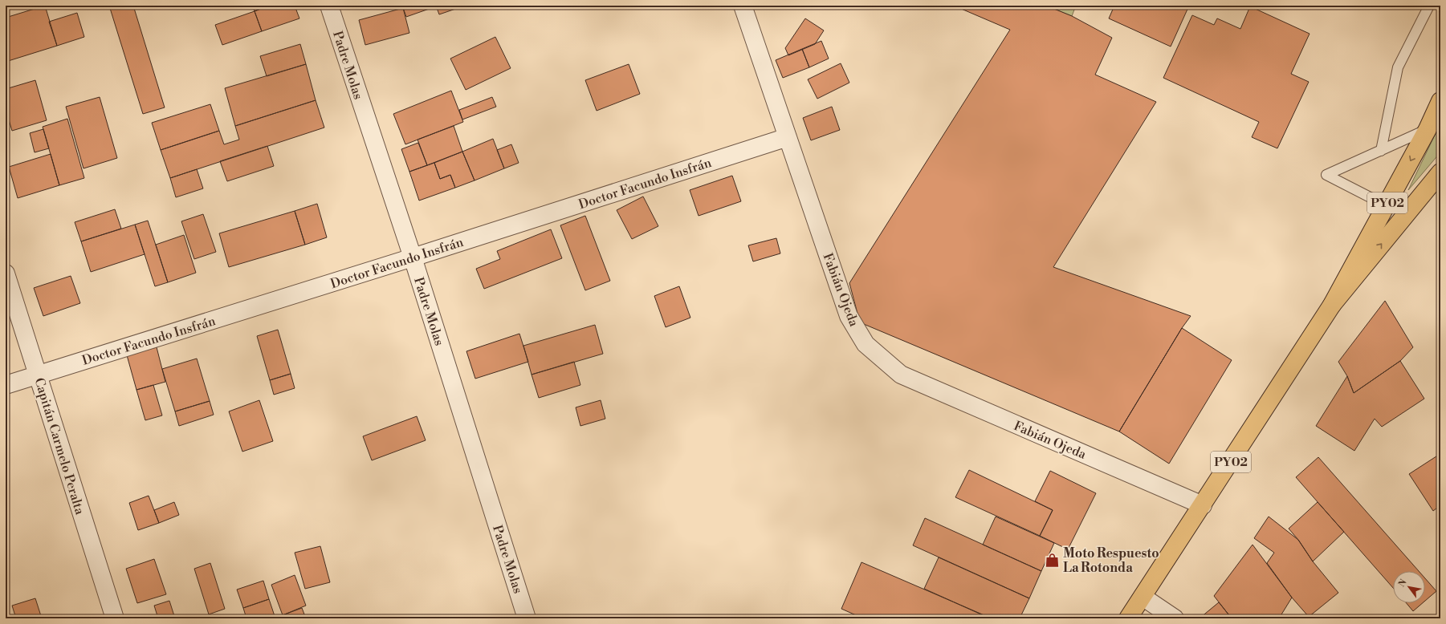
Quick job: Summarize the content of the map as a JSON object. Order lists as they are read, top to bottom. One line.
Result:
{"streets":{"main road":["PY02"],"street":["Padre Molas","Doctor Facundo Insfrán","Fabián Ojeda","Capitán Carmelo Peralta"]},"crossings":[["Padre Molas","Doctor Facundo Insfrán"],["Doctor Facundo Insfrán","Fabián Ojeda"],["Doctor Facundo Insfrán","Capitán Carmelo Peralta"],["PY02","Fabián Ojeda"]],"places":{"shop":["Moto Respuesto La Rotonda"]},"north":"top left"}
